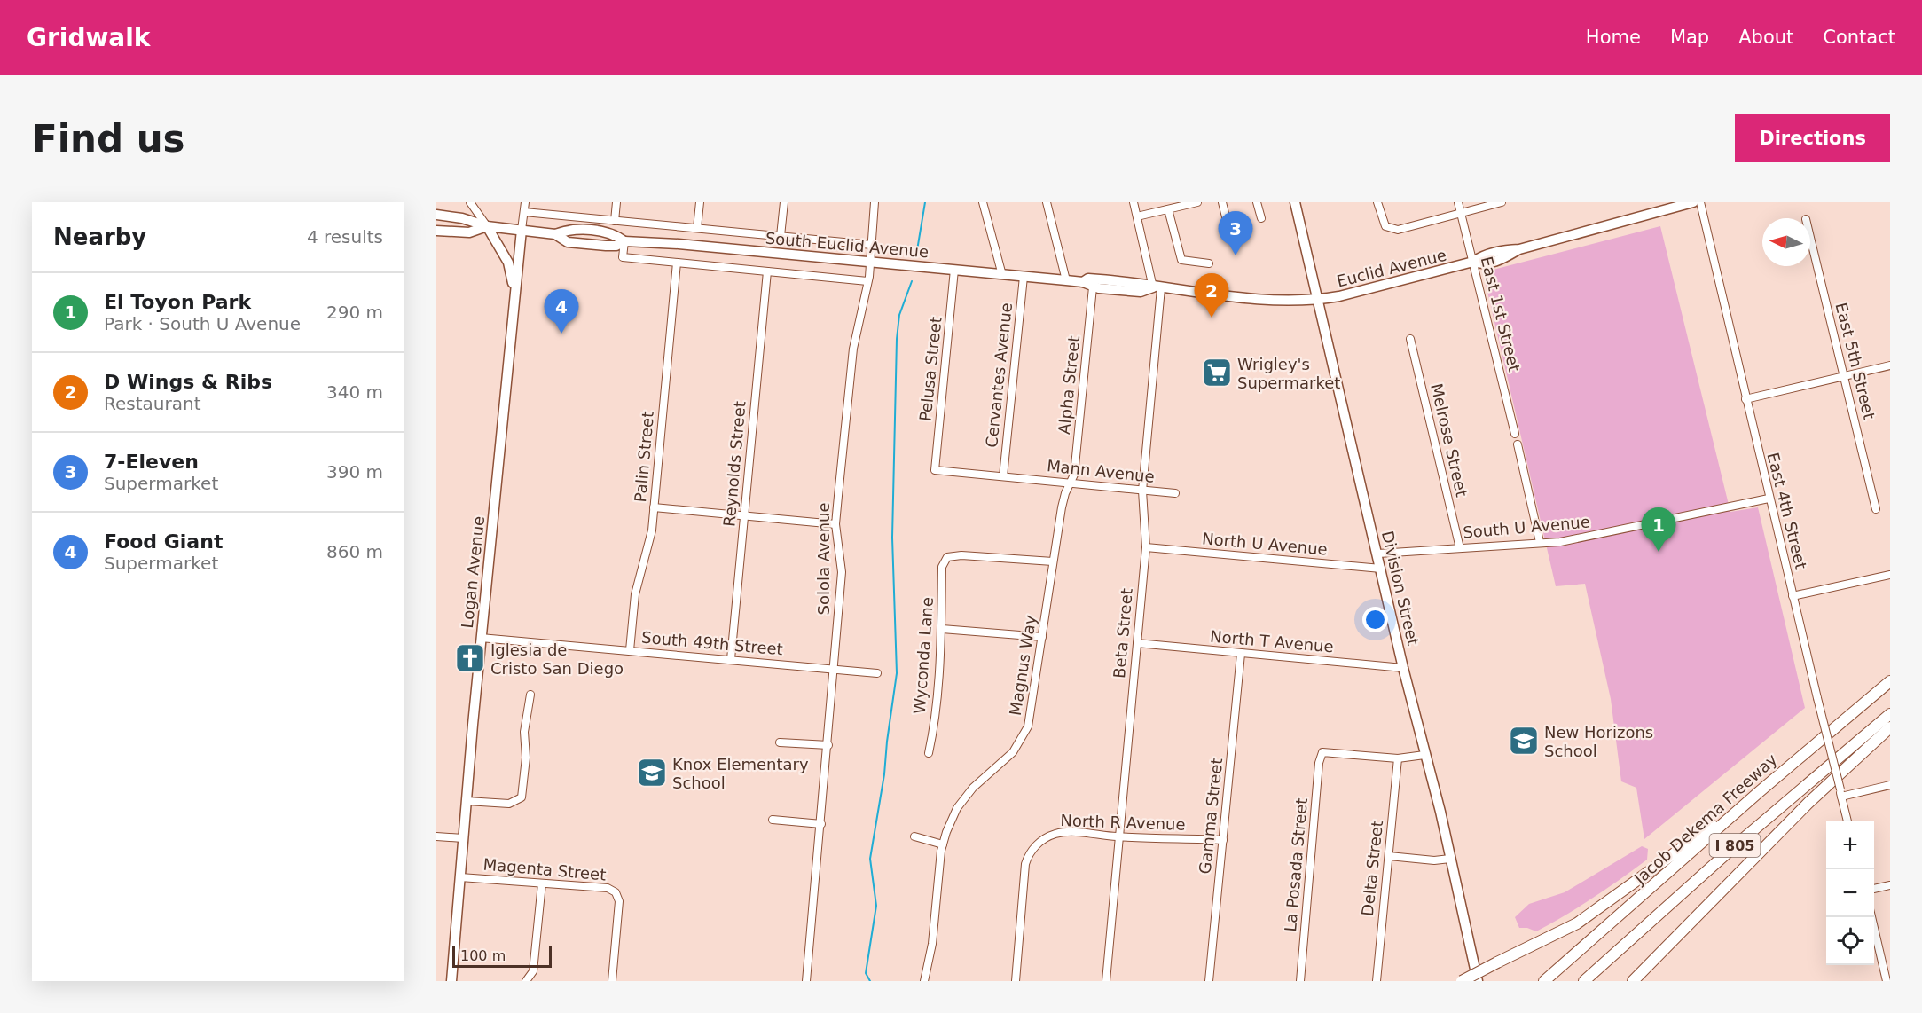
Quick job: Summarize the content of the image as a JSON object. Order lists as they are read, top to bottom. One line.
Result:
{"streets":{"highway":["Jacob Dekema Freeway","I 805"],"main road":["South Euclid Avenue","Euclid Avenue","Logan Avenue","Division Street"],"street":["East 1st Street","East 5th Street","Pelusa Street","Cervantes Avenue","Alpha Street","Melrose Street","Palin Street","Reynolds Street","Mann Avenue","East 4th Street","South U Avenue","North U Avenue","Solola Avenue","Beta Street","North T Avenue","South 49th Street","Wyconda Lane","Magnus Way","Gamma Street","North R Avenue","La Posada Street","Delta Street","Magenta Street"]},"crossings":[["South Euclid Avenue","Pelusa Street"],["South Euclid Avenue","Cervantes Avenue"],["South Euclid Avenue","Solola Avenue"],["South Euclid Avenue","Logan Avenue"],["Euclid Avenue","East 1st Street"],["Euclid Avenue","Division Street"],["Euclid Avenue","Beta Street"],["Pelusa Street","Mann Avenue"],["Cervantes Avenue","Mann Avenue"],["Alpha Street","Mann Avenue"],["Alpha Street","Magnus Way"],["Melrose Street","South U Avenue"],["Palin Street","South 49th Street"],["Reynolds Street","South 49th Street"],["Mann Avenue","Beta Street"],["Mann Avenue","Magnus Way"],["East 4th Street","South U Avenue"],["South U Avenue","Division Street"],["North U Avenue","Division Street"],["North U Avenue","Beta Street"],["Solola Avenue","South 49th Street"],["Logan Avenue","South 49th Street"],["Logan Avenue","Magenta Street"],["Division Street","North T Avenue"],["Beta Street","North T Avenue"],["Beta Street","North R Avenue"],["North T Avenue","Gamma Street"],["Wyconda Lane","Magnus Way"],["Gamma Street","North R Avenue"],["La Posada Street","Delta Street"]],"places":{"supermarket":["Wrigley's Supermarket"],"church":["Iglesia de Cristo San Diego"],"school or university":["New Horizons School","Knox Elementary School"]},"scale_bar":"100 m","north":"left","page":{"header":"Gridwalk","nav":["Home","Map","About","Contact"],"buttons":"Directions","title":"Find us","heading":["Nearby","4 results"],"pins":["3","2","4","1"],"list":[{"mark":"1","name":"El Toyon Park","note":"Park · South U Avenue","value":"290 m"},{"mark":"2","name":"D Wings & Ribs","note":"Restaurant","value":"340 m"},{"mark":"3","name":"7-Eleven","note":"Supermarket","value":"390 m"},{"mark":"4","name":"Food Giant","note":"Supermarket","value":"860 m"}],"map_buttons":["+","−"],"scale":"100 m"}}
